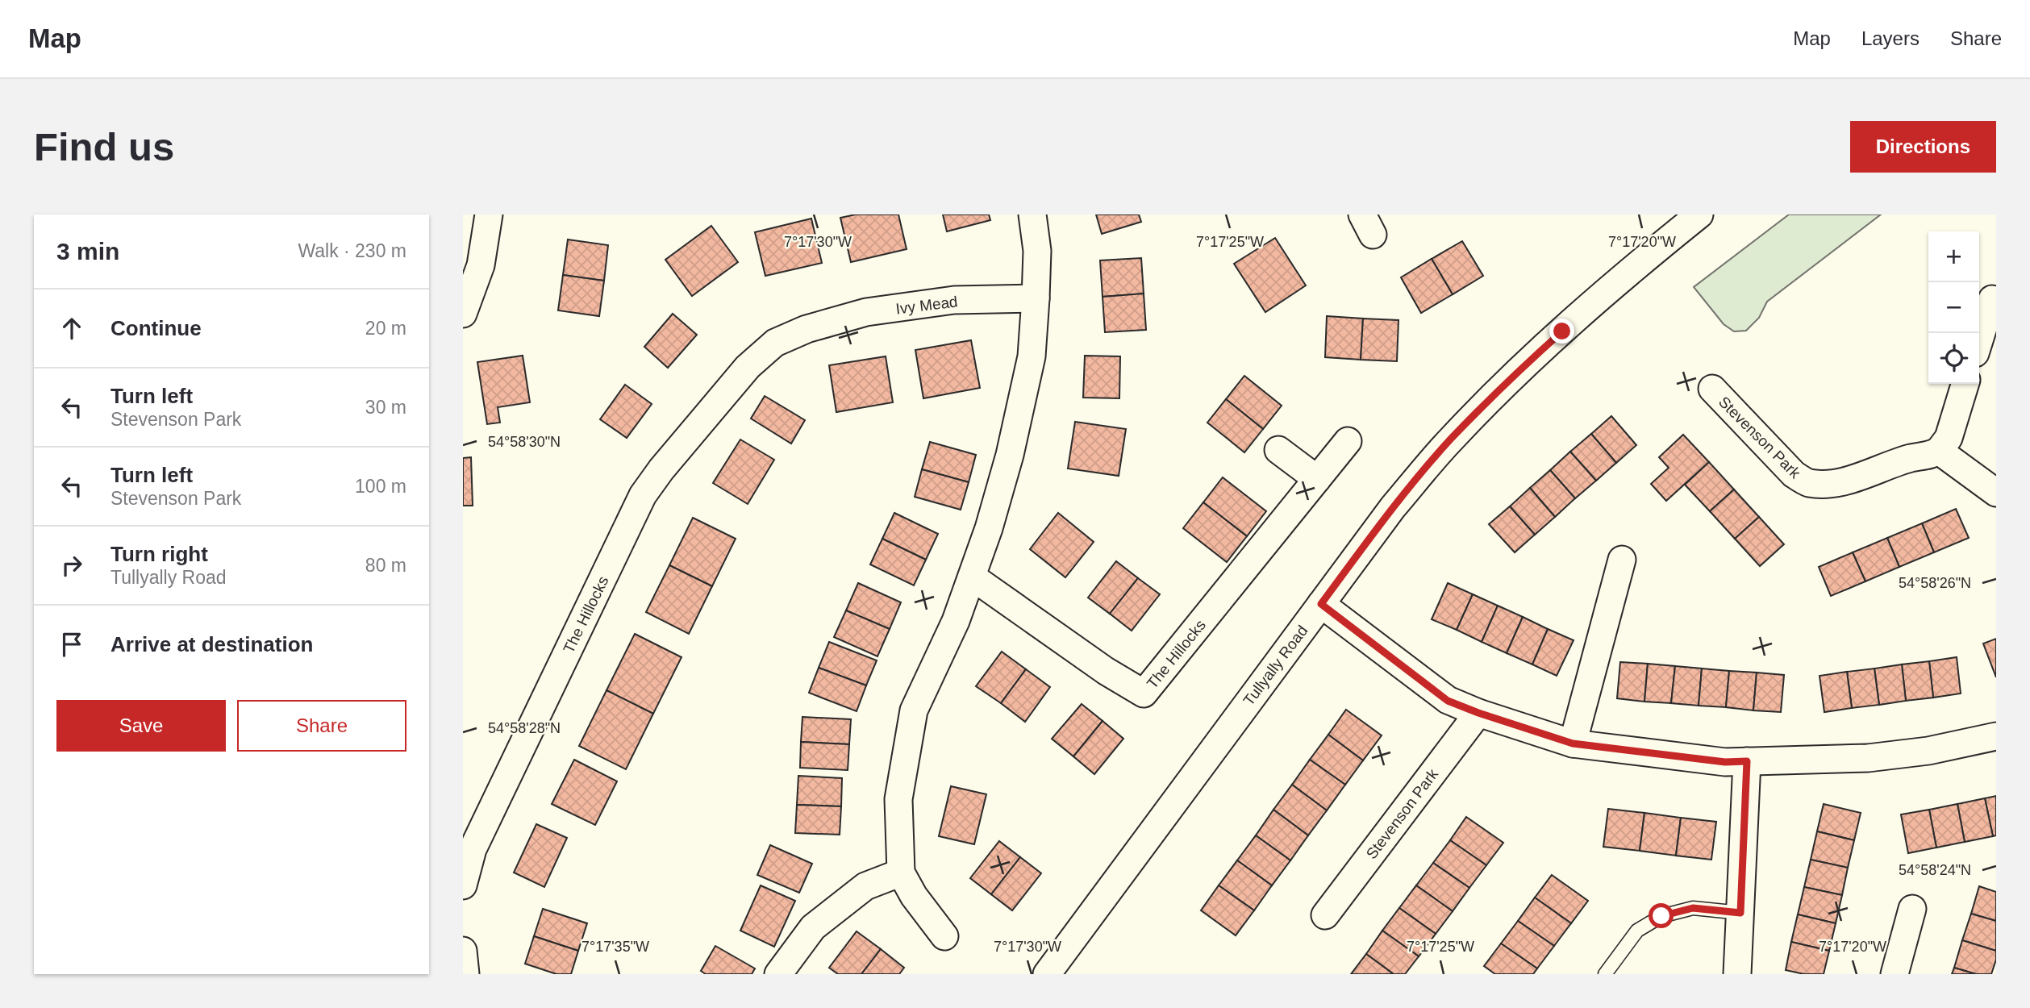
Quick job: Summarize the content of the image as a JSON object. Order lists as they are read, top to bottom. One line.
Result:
{"streets":{"street":["Ivy Mead","Stevenson Park","The Hillocks","Tullyally Road"]},"crossings":[["Ivy Mead","The Hillocks"]],"page":{"header":"Map","nav":["Map","Layers","Share"],"buttons":["Directions",["Save","Share"]],"title":"Find us","heading":["3 min","Walk · 230 m"],"map_buttons":["+","−"],"list":[["Continue","20 m"],["Turn left","Stevenson Park","30 m"],["Turn left","Stevenson Park","100 m"],["Turn right","Tullyally Road","80 m"],"Arrive at destination"]},"coordinates":["7°17'30\"W","7°17'25\"W","7°17'20\"W","54°58'30\"N","54°58'26\"N","54°58'28\"N","54°58'24\"N","7°17'35\"W"]}
